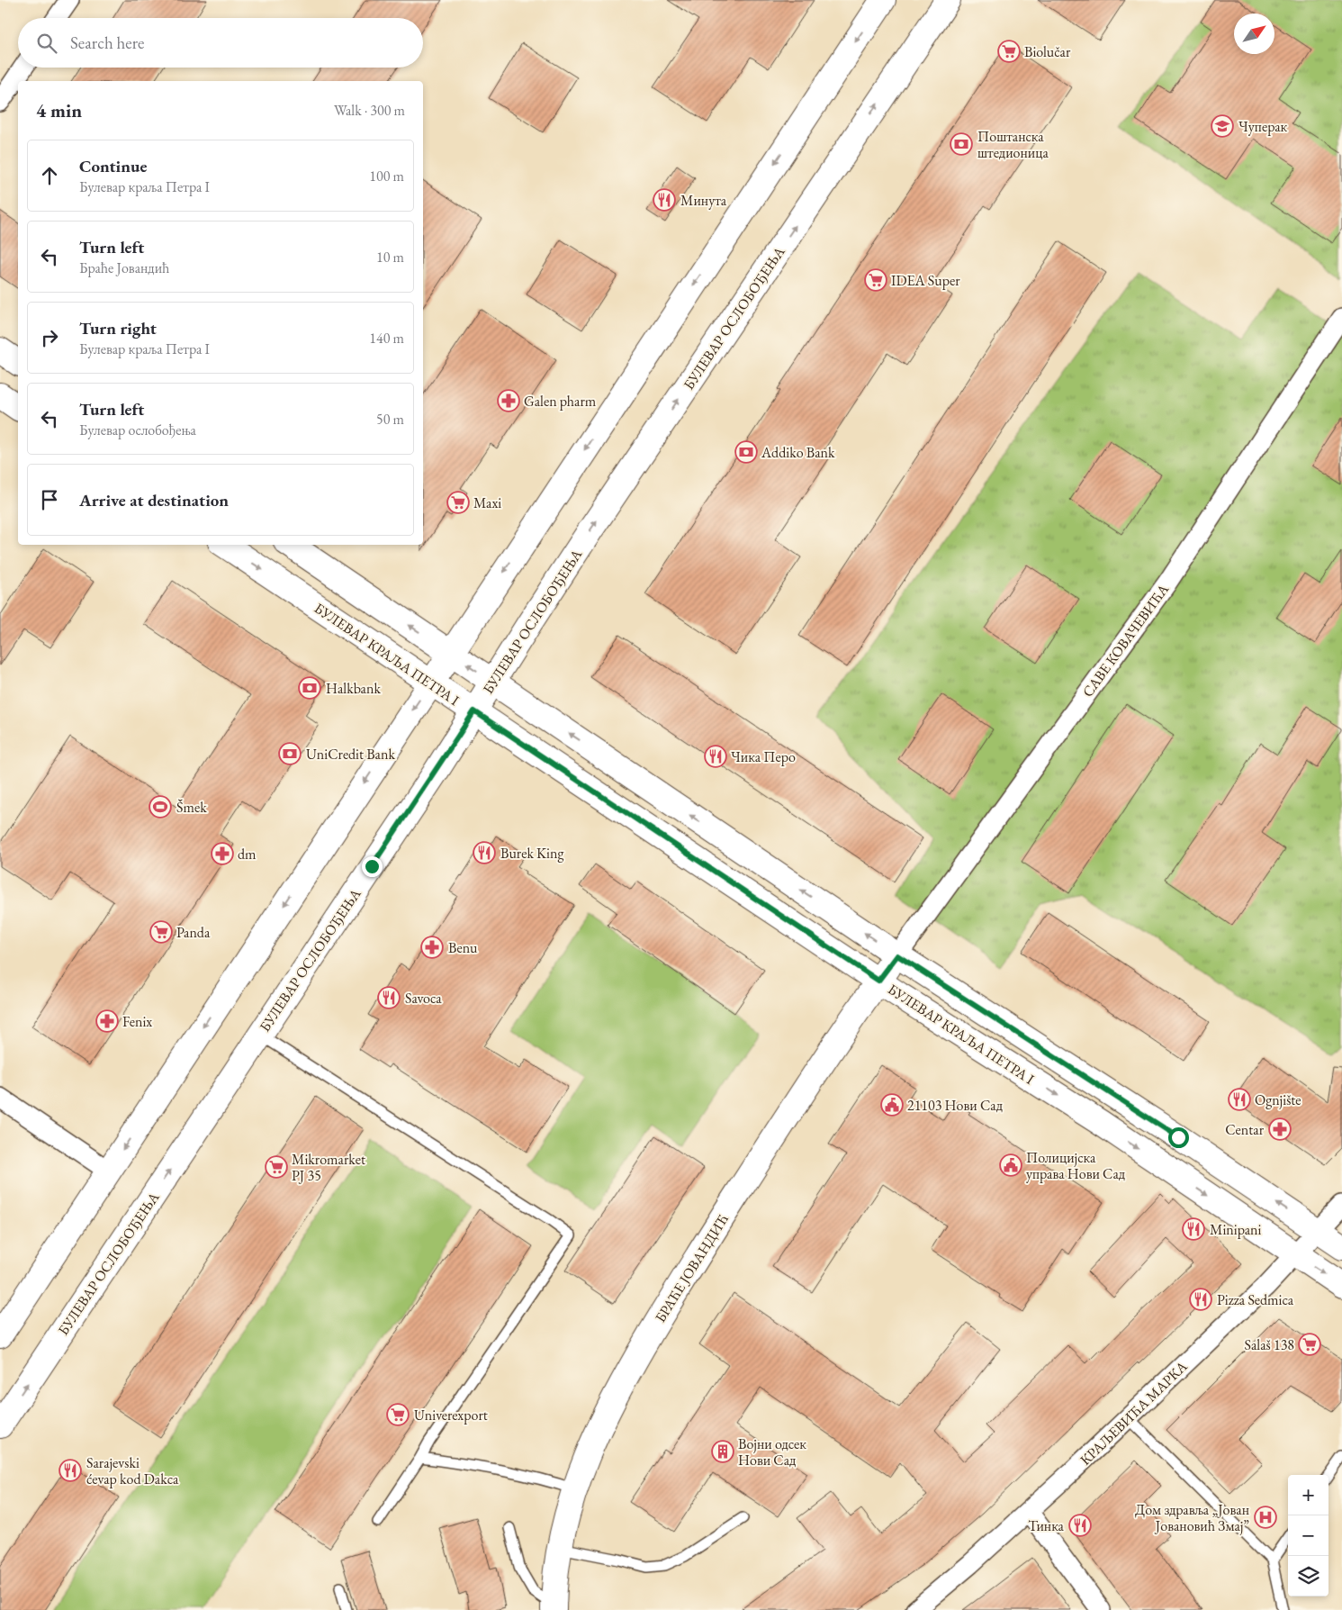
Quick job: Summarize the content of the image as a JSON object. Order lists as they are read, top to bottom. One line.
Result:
{"streets":{"street":["БУЛЕВАР ОСЛОБОЂЕЊА","САВЕ КОВАЧЕВИЋА","БУЛЕВАР КРАЉА ПЕТРА I","БРАЋЕ ЈОВАНДИЋ","КРАЉЕВИЋА МАРКА"]},"crossings":[["БУЛЕВАР ОСЛОБОЂЕЊА","БУЛЕВАР КРАЉА ПЕТРА I"],["САВЕ КОВАЧЕВИЋА","БРАЋЕ ЈОВАНДИЋ"],["БУЛЕВАР КРАЉА ПЕТРА I","БРАЋЕ ЈОВАНДИЋ"],["БУЛЕВАР КРАЉА ПЕТРА I","КРАЉЕВИЋА МАРКА"]],"places":{"supermarket":["Biolučar","IDEA Super","Maxi","Panda","Mikromarket PJ 35","Salaš 138","Univerexport"],"school or university":["Чуперак"],"bank":["Поштанска штедионица","Addiko Bank","Halkbank","UniCredit Bank"],"restaurant":["Минута","Чика Перо","Burek King","Savoca","Ognjište","Minipani","Pizza Sedmica","Sarajevski ćevap kod Dakca","Тинка"],"pharmacy":["Galen pharm","dm","Benu","Fenix","Centar"],"sports":["Šmek"],"public building":["21103 Нови Сад","Полицијска управа Нови Сад"],"building":["Војни одсек Нови Сад"],"hospital":["Дом здравља „Јован Јовановић Змај”"]},"north":"top right","page":{"search":"Search here","heading":["4 min","Walk · 300 m"],"list":[["Continue","Булевар краља Петра I","100 m"],["Turn left","Браће Јовандић","10 m"],["Turn right","Булевар краља Петра I","140 m"],["Turn left","Булевар ослобођења","50 m"],"Arrive at destination"],"map_buttons":["+","−"]}}
